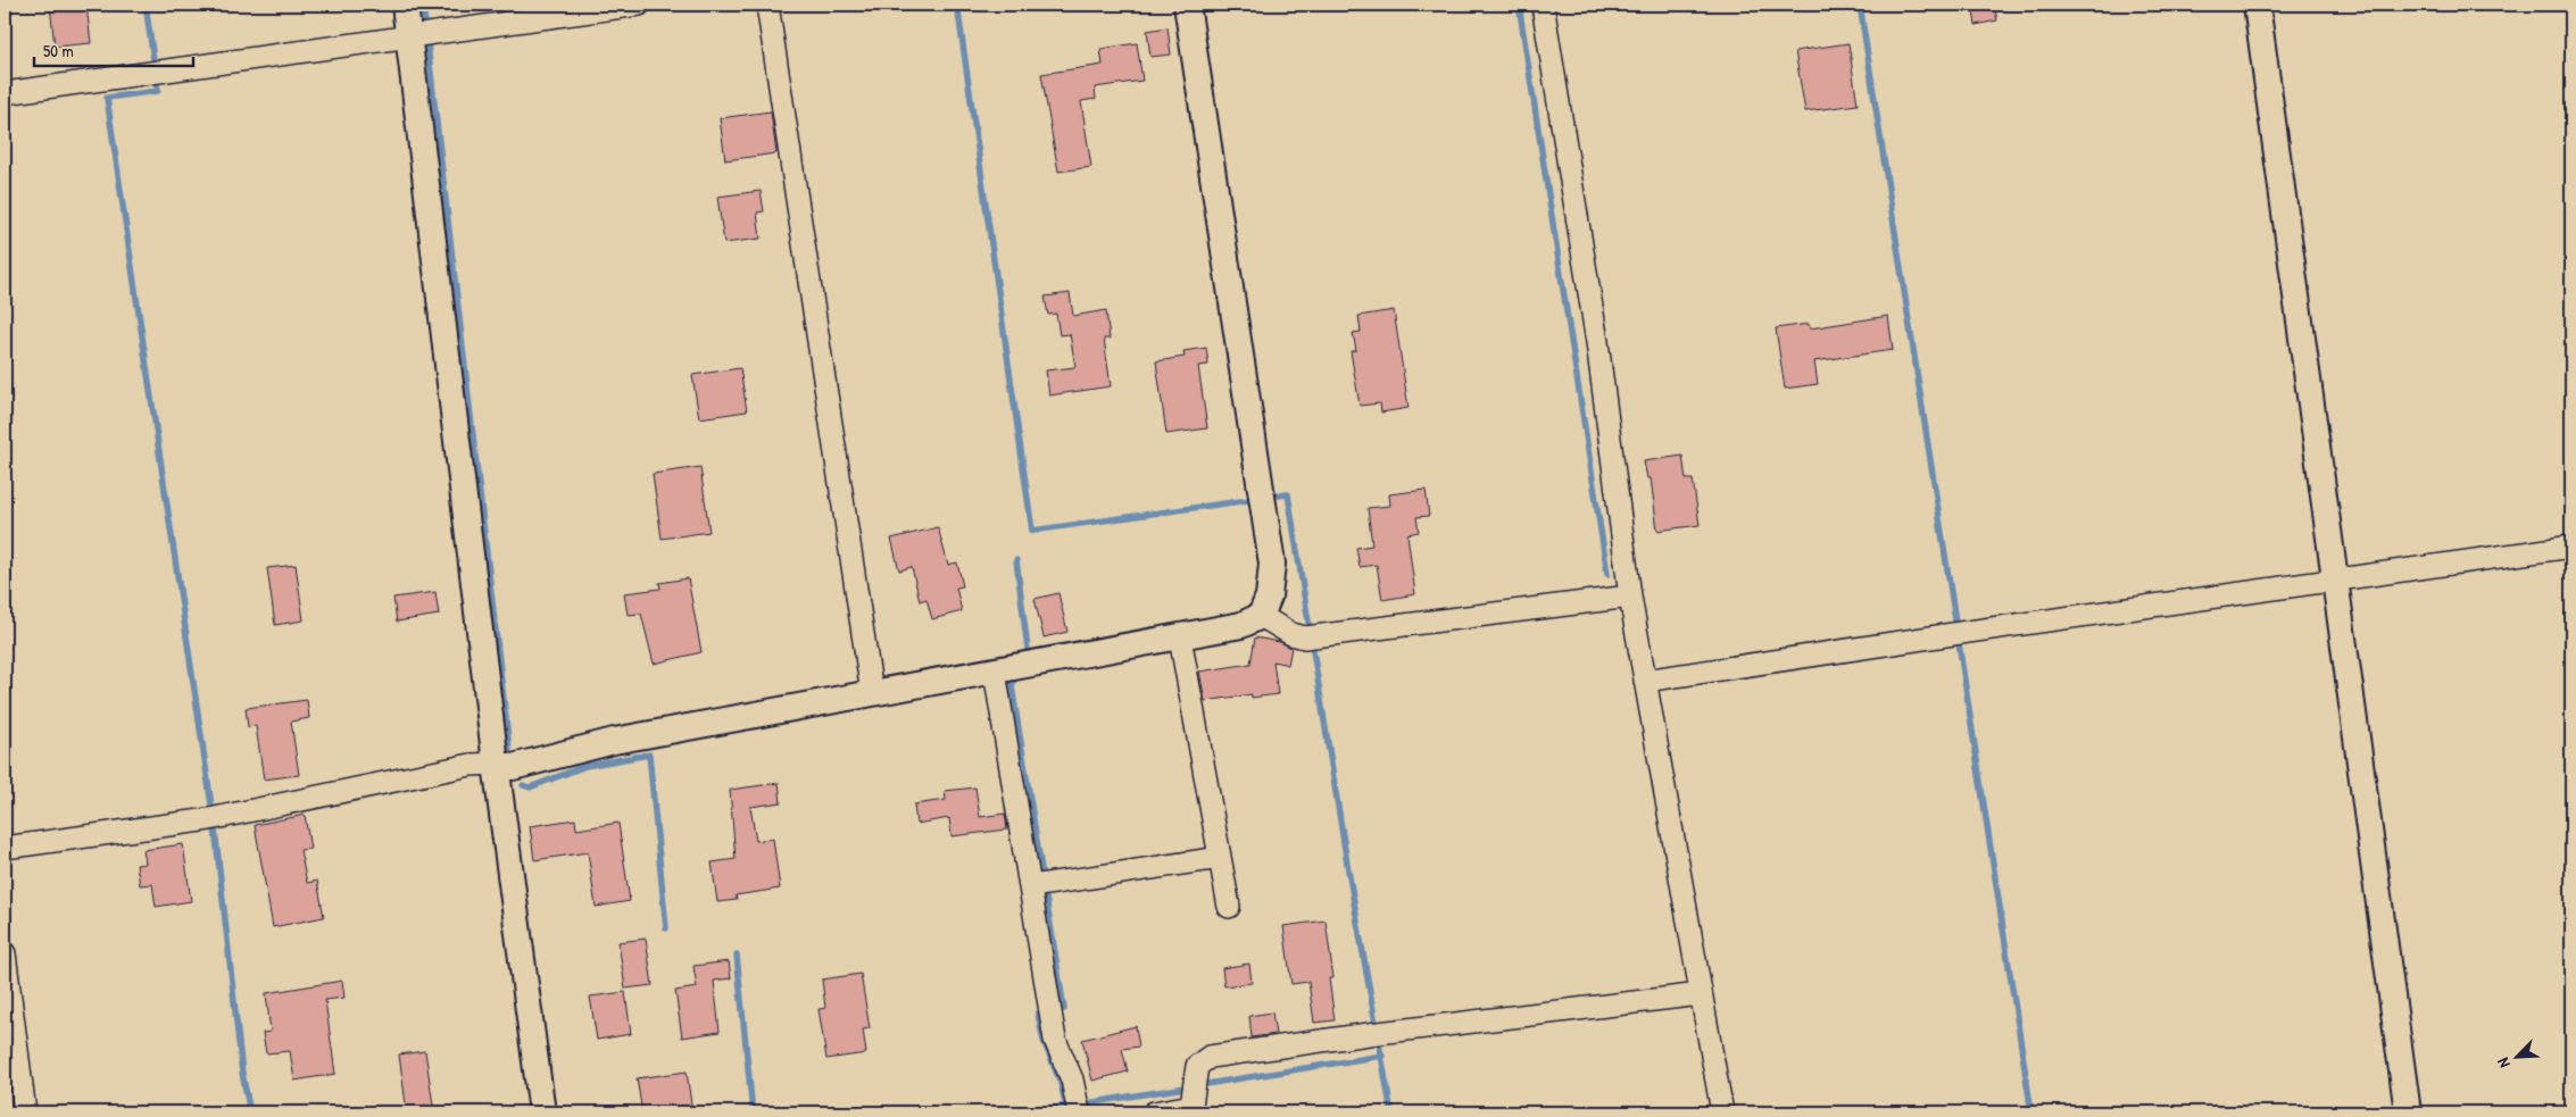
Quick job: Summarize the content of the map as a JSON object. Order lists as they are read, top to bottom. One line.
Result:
{"scale_bar":"50 m","north":"bottom left"}
